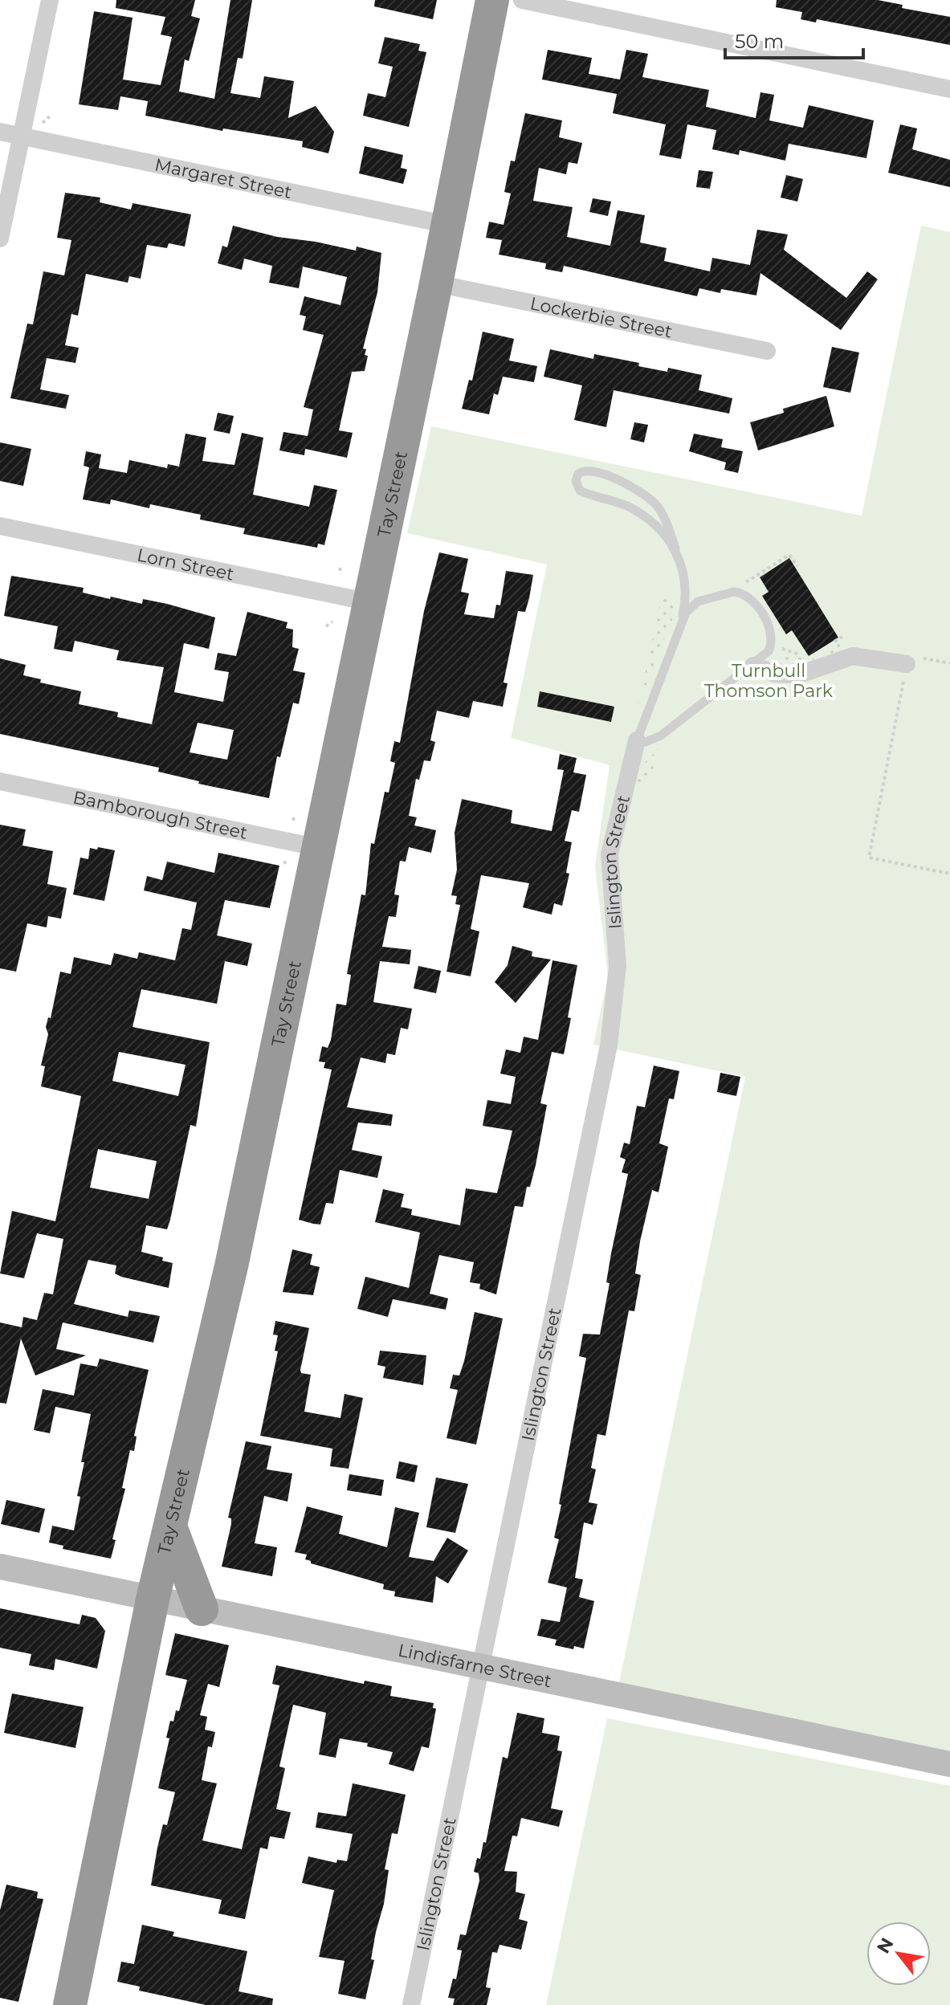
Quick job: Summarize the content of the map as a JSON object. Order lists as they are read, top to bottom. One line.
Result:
{"streets":{"highway":["Tay Street"],"street":["Margaret Street","Lockerbie Street","Lorn Street","Bamborough Street","Islington Street","Lindisfarne Street"]},"crossings":[["Margaret Street","Tay Street"],["Lockerbie Street","Tay Street"],["Tay Street","Lorn Street"],["Tay Street","Bamborough Street"],["Tay Street","Lindisfarne Street"],["Islington Street","Lindisfarne Street"]],"parks":["Turnbull Thomson Park"],"scale_bar":"50 m","north":"top left"}
